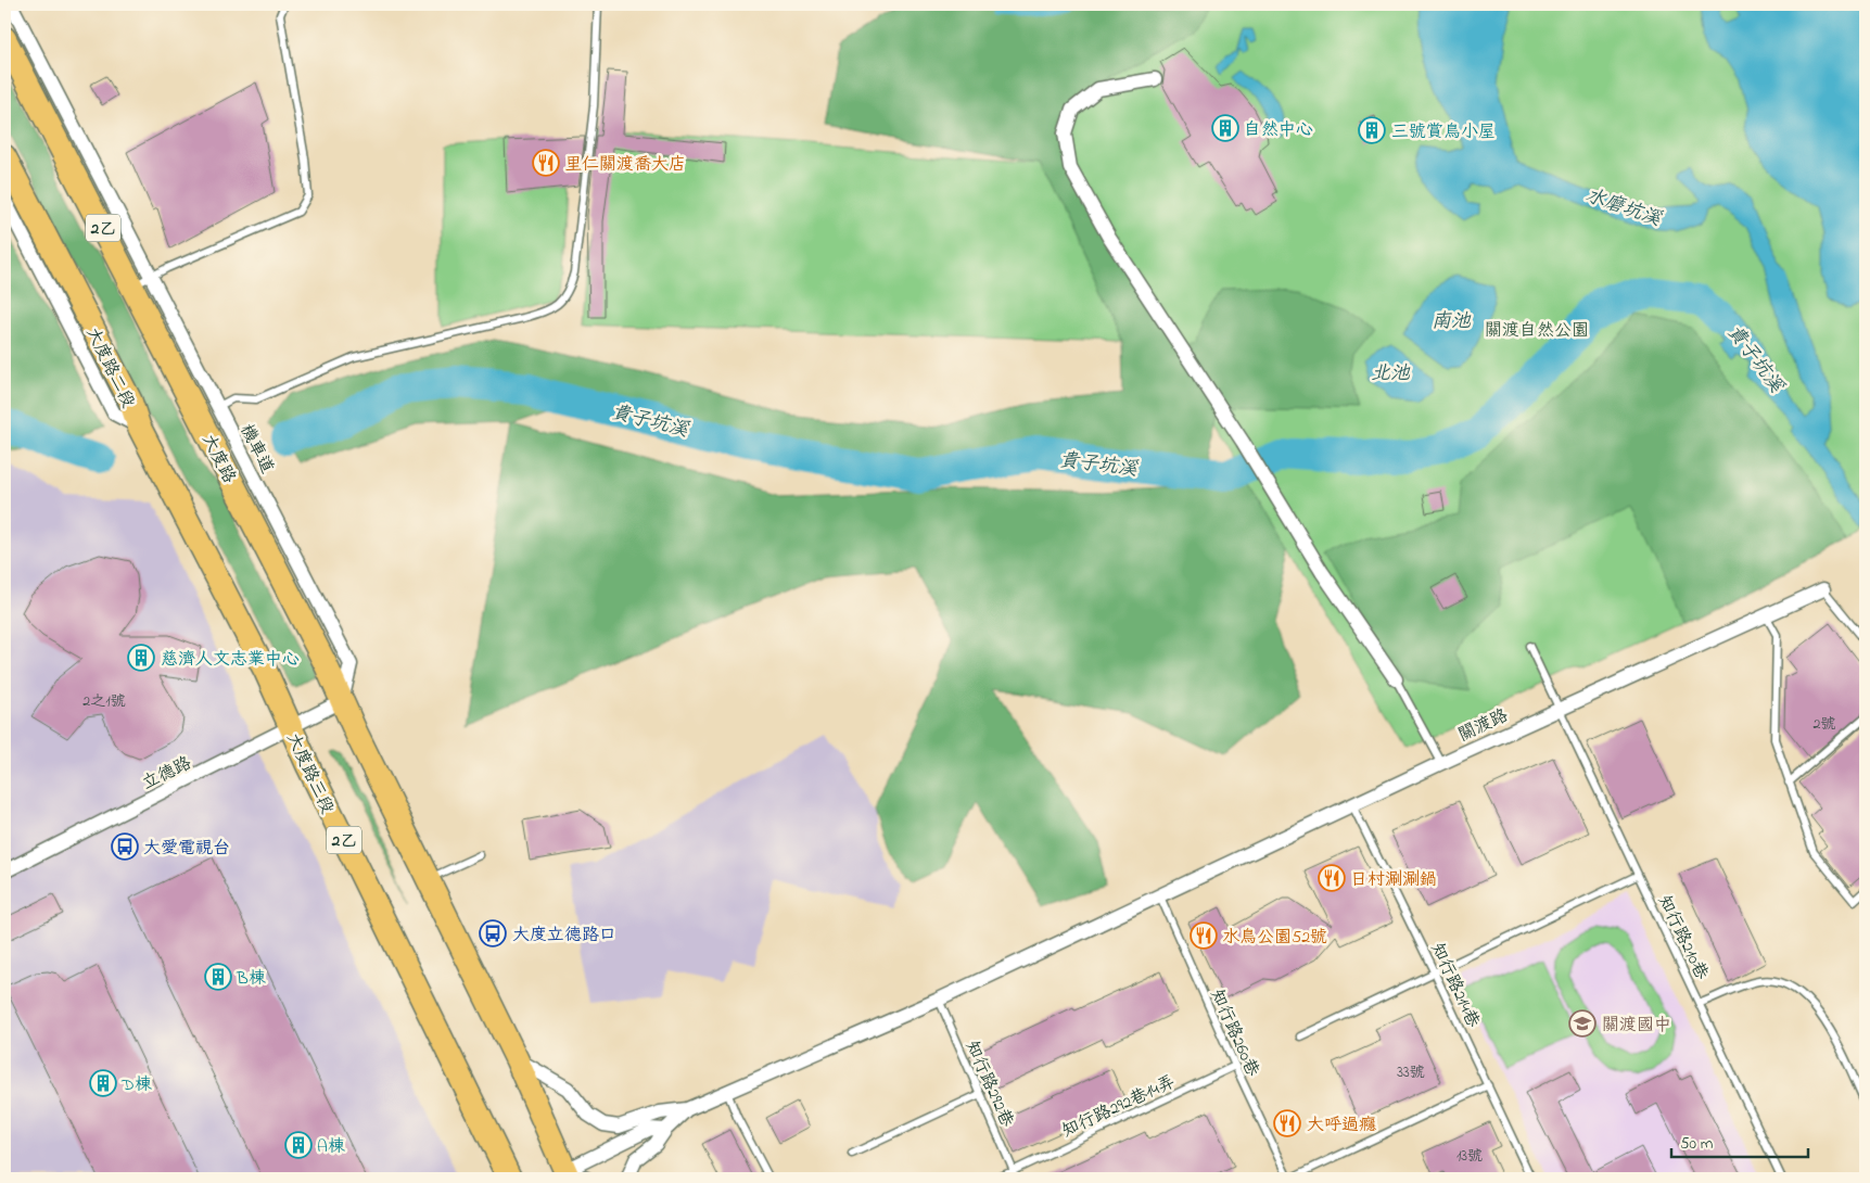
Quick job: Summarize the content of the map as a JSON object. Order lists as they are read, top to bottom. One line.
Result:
{"streets":{"main road":["2乙","大度路二段","大度路","大度路三段"],"street":["機車道","關渡路","立德路"],"lane":["知行路210巷","知行路214巷","知行路260巷","知行路292巷","知行路292巷14弄"]},"crossings":[["2乙","機車道"],["2乙","大度路"],["2乙","立德路"],["大度路二段","大度路三段"],["機車道","大度路"],["關渡路","知行路210巷"],["關渡路","知行路214巷"],["關渡路","知行路260巷"],["關渡路","知行路292巷"],["立德路","大度路三段"],["知行路260巷","知行路292巷14弄"],["知行路292巷","知行路292巷14弄"]],"water":["水磨坑溪","南池","貴子坑溪","北池"],"parks":["關渡自然公園"],"places":{"building":["自然中心","三號賞鳥小屋","慈濟人文志業中心","B棟","D棟","A棟"],"restaurant":["里仁關渡喬大店","日村涮涮鍋","水鳥公園52號","大呼過癮"],"bus stop":["大愛電視台","大度立德路口"],"school or university":["關渡國中"]},"house_numbers":["2之1號","2號","33號","13號"],"scale_bar":"50 m"}
